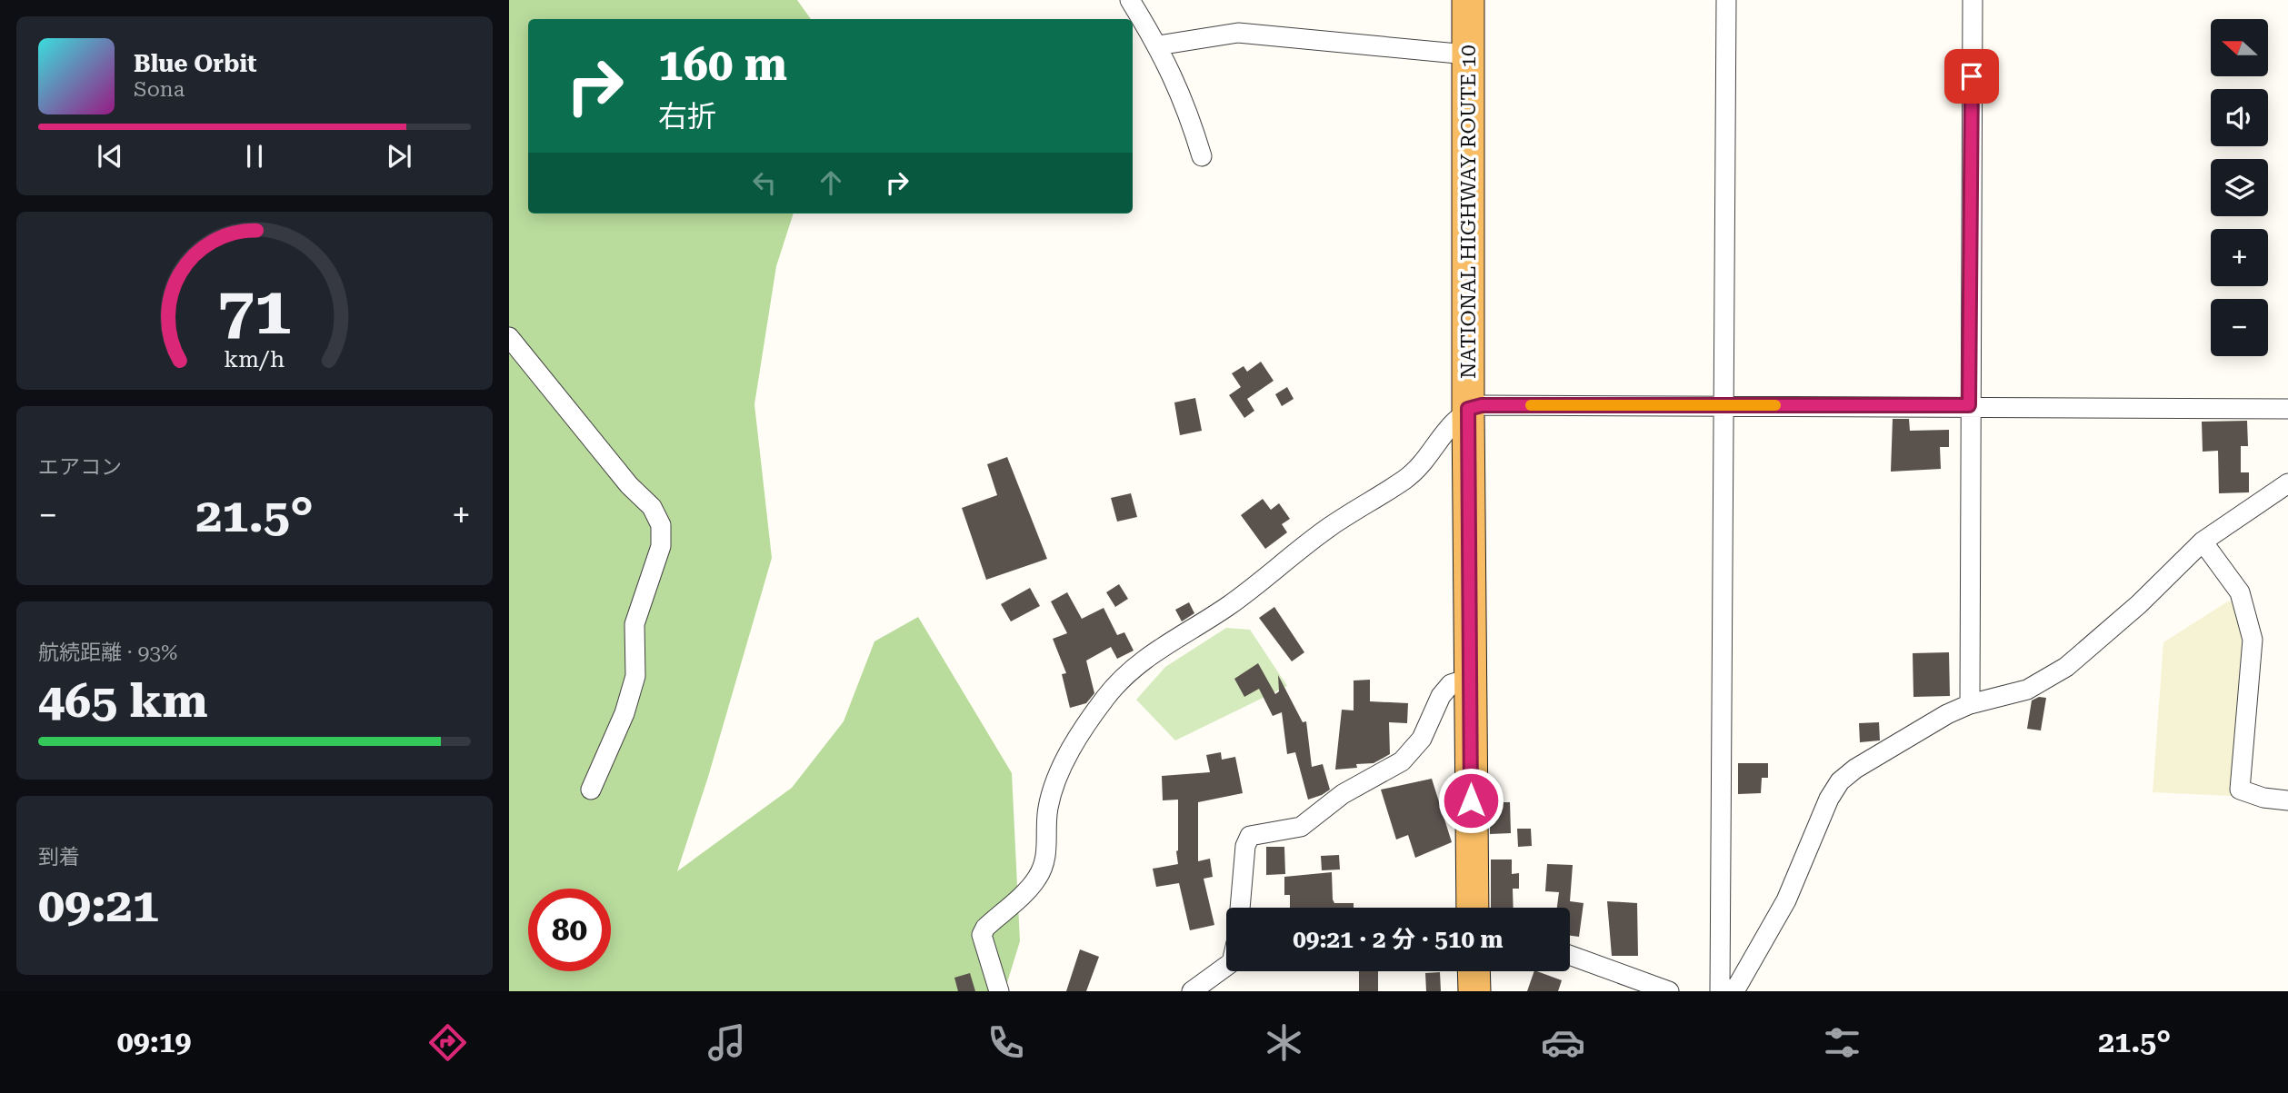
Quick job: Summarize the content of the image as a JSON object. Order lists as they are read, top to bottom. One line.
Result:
{"streets":{"highway":["NATIONAL HIGHWAY ROUTE 10"]},"north":"left","page":{"map_buttons":["+","−"],"turn":["160 m","右折"],"song":["Blue Orbit","Sona"],"tile":["エアコン",["航続距離 · 93%","465 km"],["到着","09:21"]],"heat":["−","21.5°","+"],"limit":"80","trip":"09:21 · 2 分 · 510 m","tabs":["09:19","21.5°"],"gauge":["71","km/h"]}}
